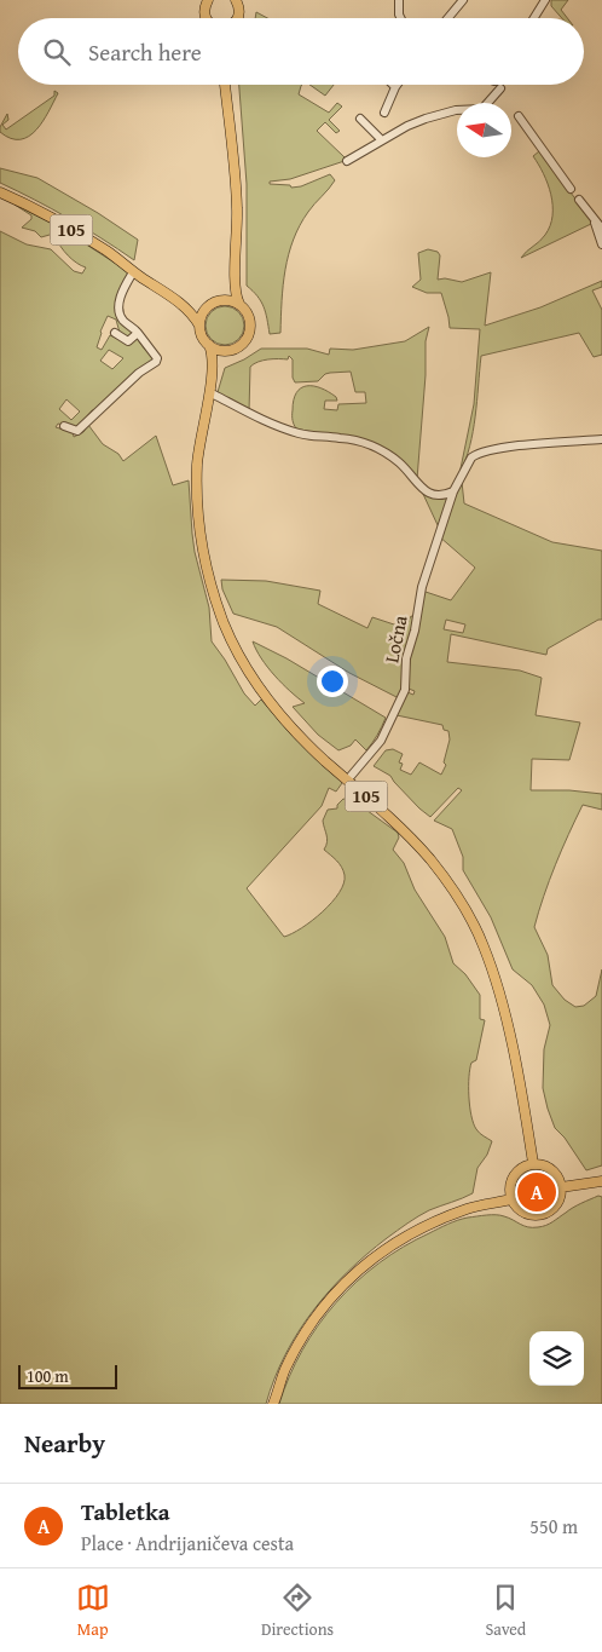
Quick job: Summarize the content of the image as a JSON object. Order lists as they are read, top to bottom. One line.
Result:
{"streets":{"main road":["105"],"street":["Ločna"]},"crossings":[["105","Ločna"]],"scale_bar":"100 m","north":"left","page":{"search":"Search here","pins":"A","scale":"100 m","heading":"Nearby","list":[{"mark":"A","name":"Tabletka","note":"Place · Andrijaničeva cesta","value":"550 m"}],"nav":["Map","Directions","Saved"]}}
